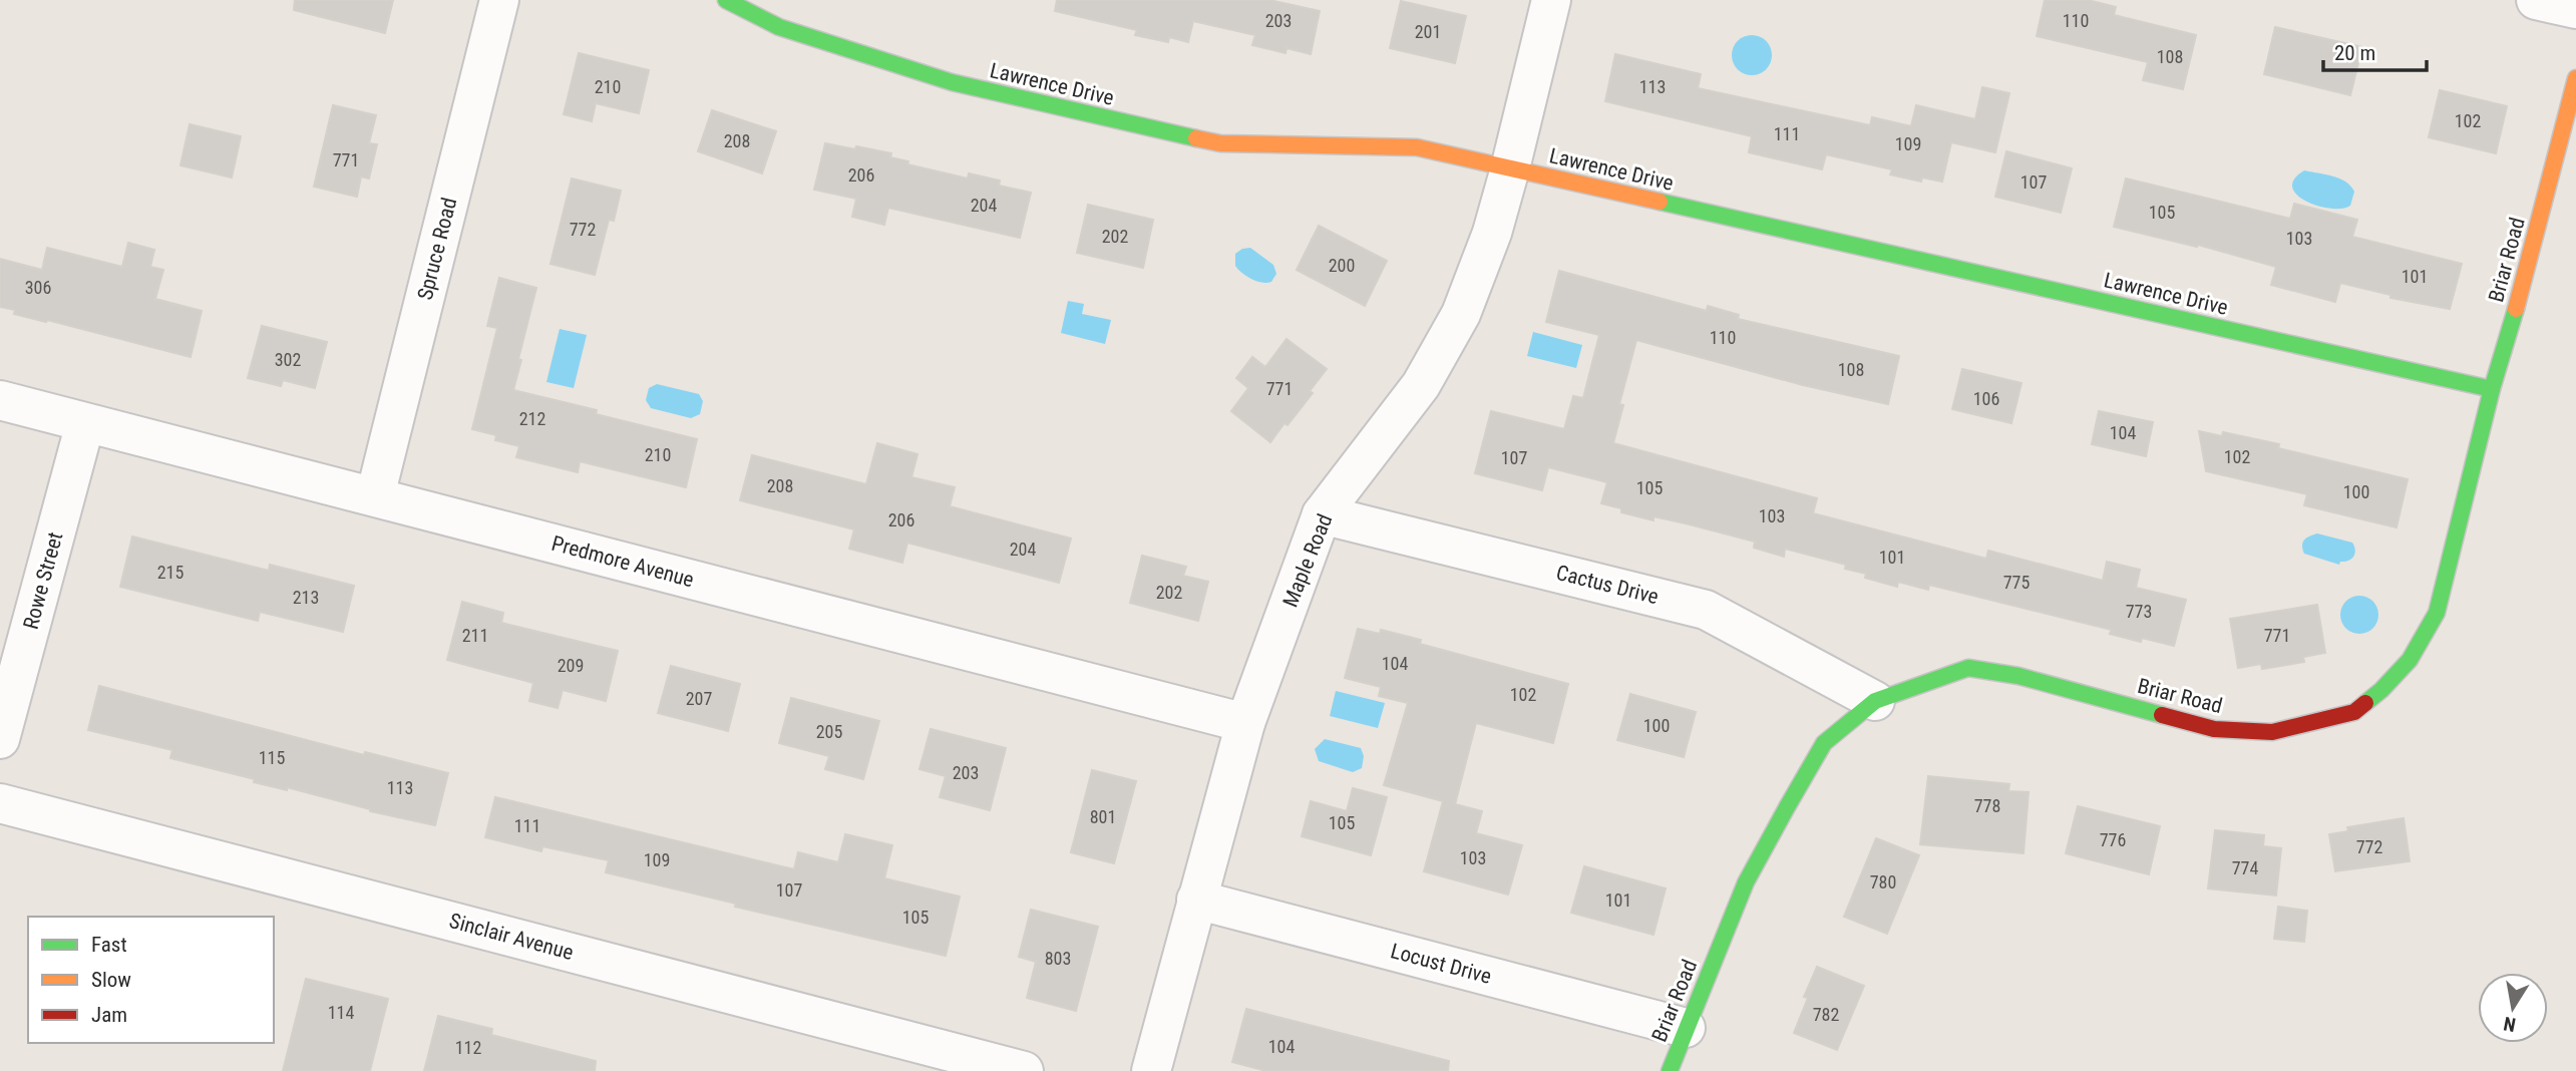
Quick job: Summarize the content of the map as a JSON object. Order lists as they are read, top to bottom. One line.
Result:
{"streets":{"street":["Lawrence Drive","Spruce Road","Briar Road","Maple Road","Predmore Avenue","Rowe Street","Cactus Drive","Sinclair Avenue","Locust Drive"]},"crossings":[["Lawrence Drive","Briar Road"],["Lawrence Drive","Maple Road"],["Spruce Road","Predmore Avenue"],["Briar Road","Cactus Drive"],["Briar Road","Locust Drive"],["Maple Road","Predmore Avenue"],["Maple Road","Cactus Drive"],["Maple Road","Locust Drive"],["Predmore Avenue","Rowe Street"]],"house_numbers":["203","110","201","108","210","113","102","111","208","109","771","206","107","204","105","772","202","103","200","101","306","110","302","108","771","106","212","104","210","102","107","208","105","100","103","206","204","101","215","775","202","213","773","211","771","104","209","102","207","100","205","115","203","113","778","801","105","111","776","772","103","109","774","780","107","101","105","803","114","782","104","112"],"legend":["Fast","Slow","Jam"],"scale_bar":"20 m","north":"bottom"}
